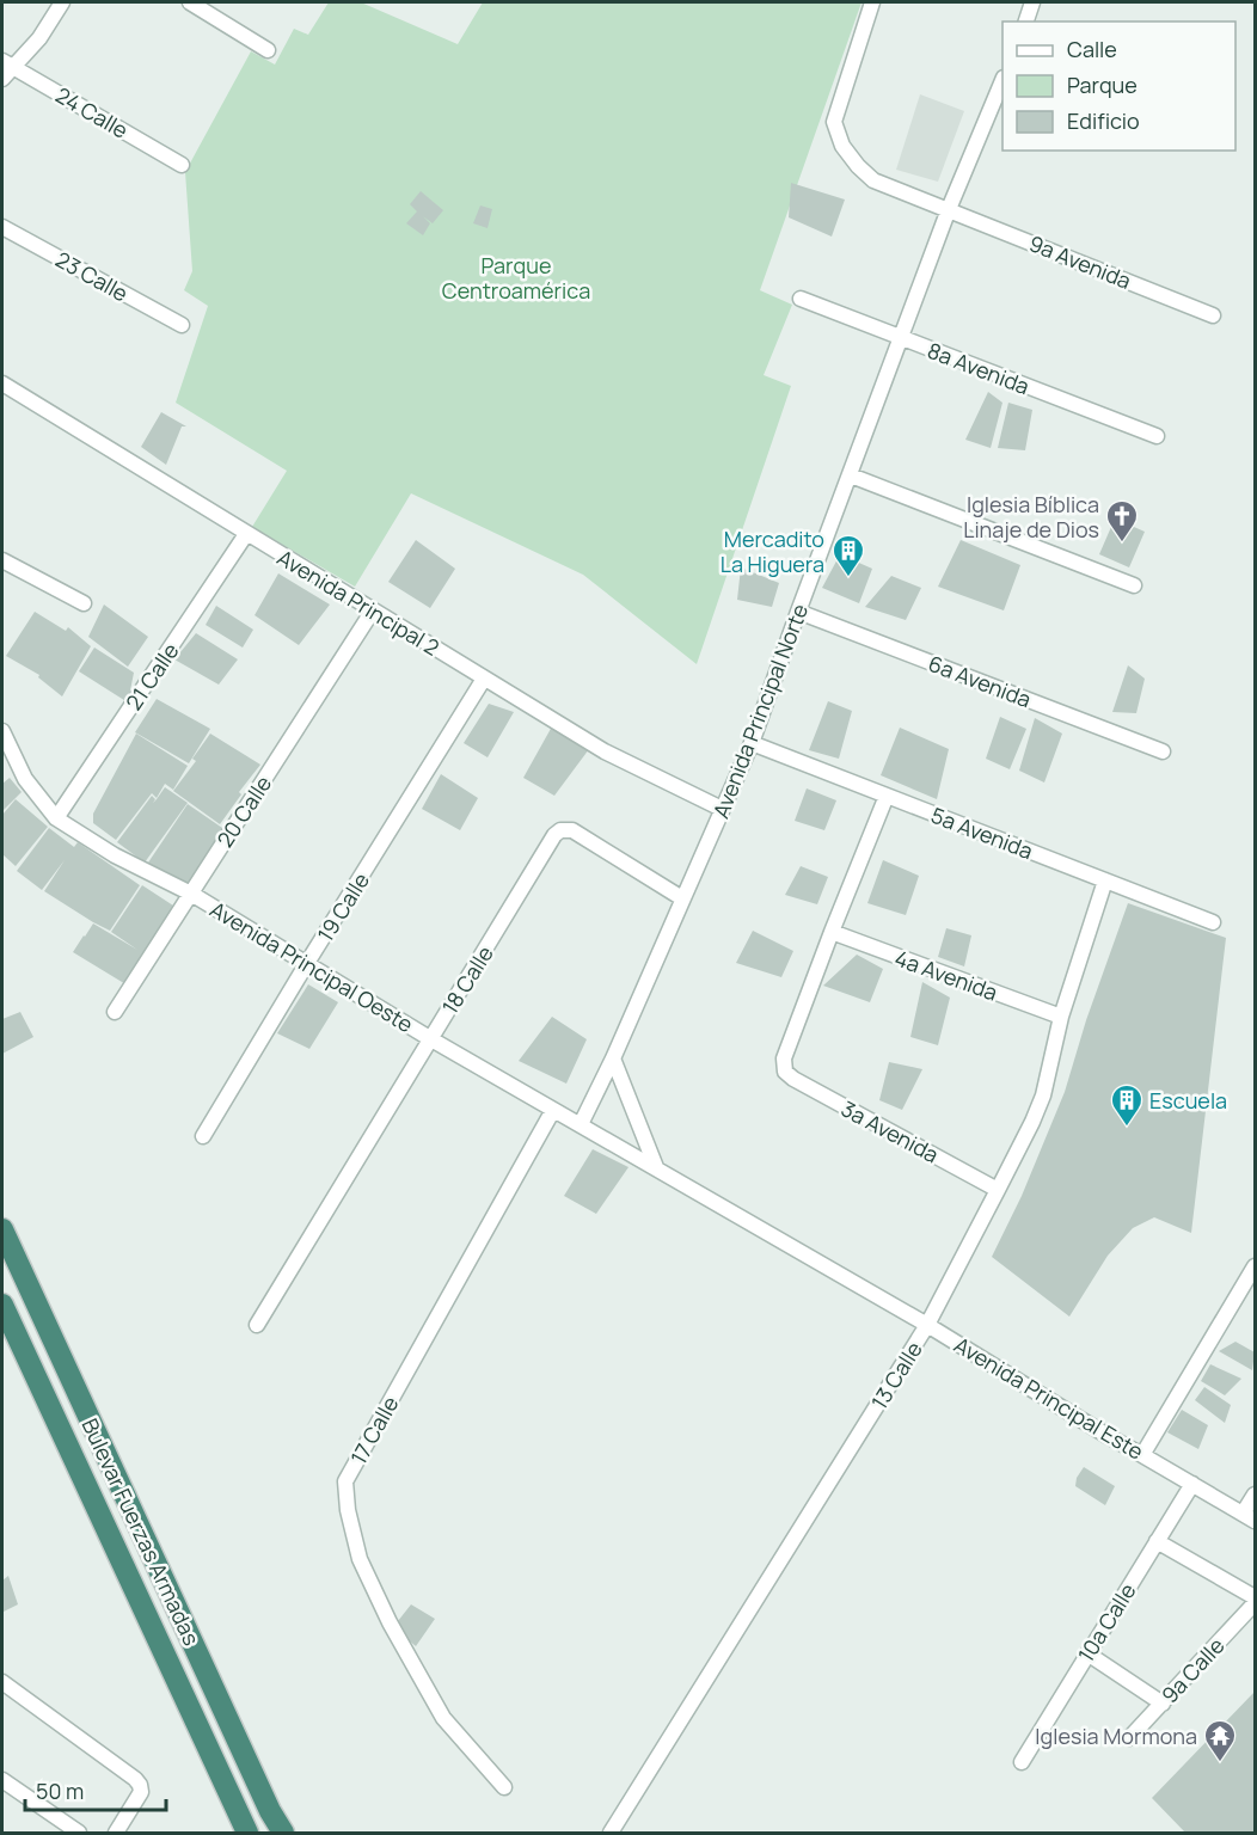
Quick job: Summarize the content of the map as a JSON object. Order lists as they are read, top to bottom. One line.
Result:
{"streets":{"highway":["Bulevar Fuerzas Armadas"],"street":["24 Calle","9a Avenida","23 Calle","8a Avenida","Avenida Principal 2","21 Calle","6a Avenida","Avenida Principal Norte","20 Calle","5a Avenida","19 Calle","Avenida Principal Oeste","4a Avenida","18 Calle","3a Avenida","13 Calle","Avenida Principal Este","17 Calle","10a Calle","9a Calle"]},"crossings":[["9a Avenida","Avenida Principal Norte"],["8a Avenida","Avenida Principal Norte"],["Avenida Principal 2","21 Calle"],["Avenida Principal 2","Avenida Principal Norte"],["Avenida Principal 2","20 Calle"],["Avenida Principal 2","19 Calle"],["21 Calle","Avenida Principal Oeste"],["6a Avenida","Avenida Principal Norte"],["Avenida Principal Norte","5a Avenida"],["Avenida Principal Norte","Avenida Principal Oeste"],["Avenida Principal Norte","18 Calle"],["20 Calle","Avenida Principal Oeste"],["5a Avenida","13 Calle"],["19 Calle","Avenida Principal Oeste"],["Avenida Principal Oeste","18 Calle"],["Avenida Principal Oeste","Avenida Principal Este"],["Avenida Principal Oeste","17 Calle"],["4a Avenida","3a Avenida"],["4a Avenida","13 Calle"],["3a Avenida","13 Calle"],["13 Calle","Avenida Principal Este"],["Avenida Principal Este","10a Calle"]],"parks":["Parque Centroamérica"],"places":{"church":["Iglesia Bíblica Linaje de Dios"],"building":["Mercadito La Higuera","Escuela"],"temple":["Iglesia Mormona"]},"legend":["Calle","Parque","Edificio"],"scale_bar":"50 m"}
